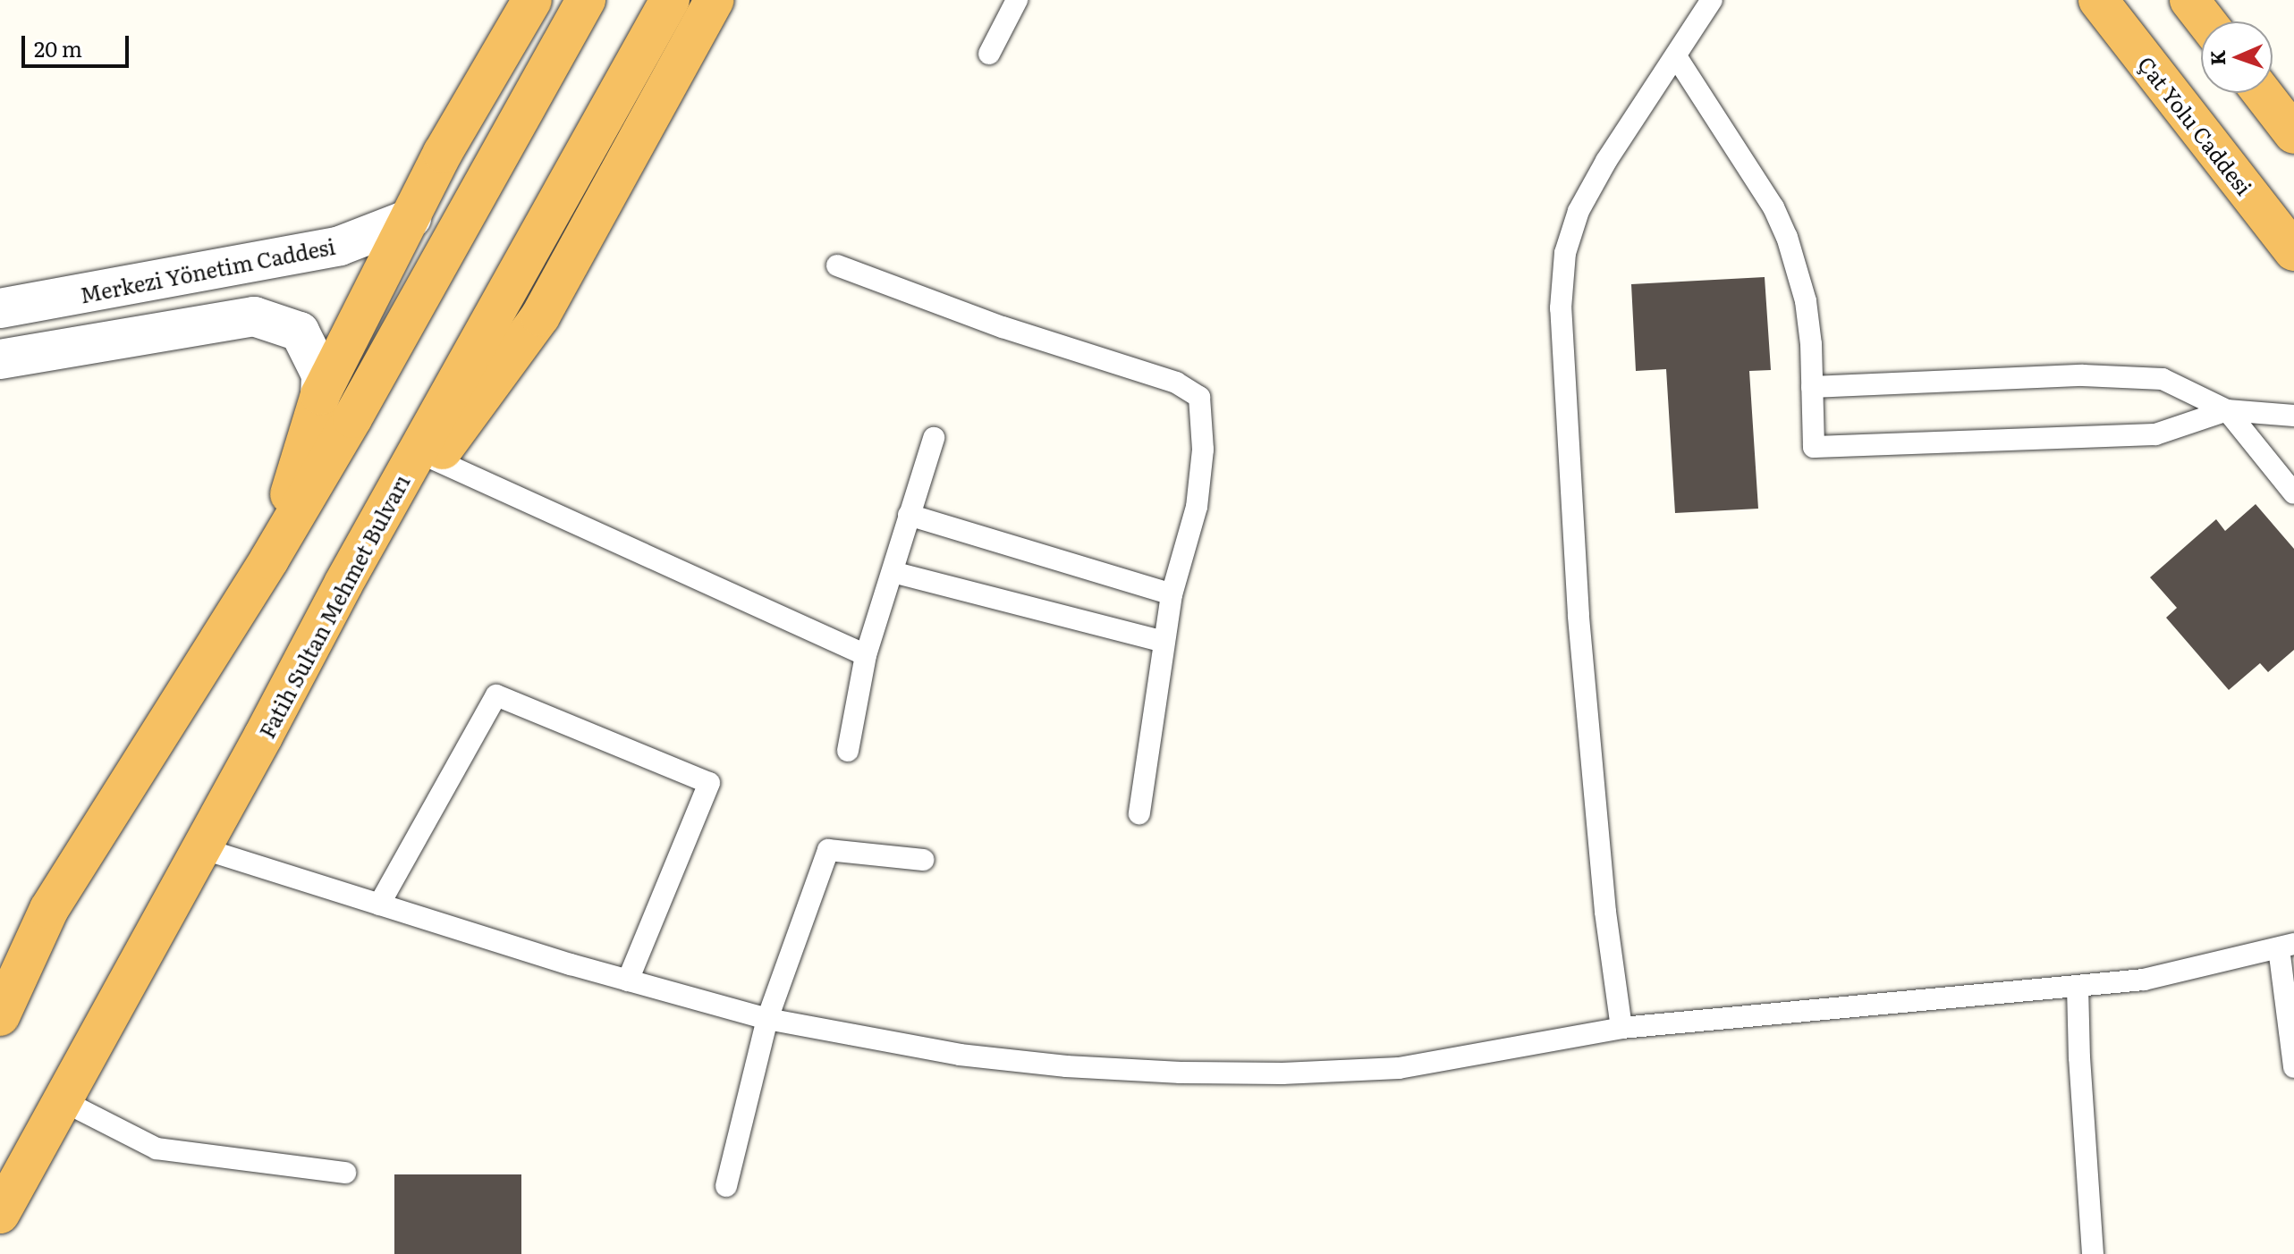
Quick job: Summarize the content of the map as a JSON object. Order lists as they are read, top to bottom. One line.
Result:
{"streets":{"highway":["Çat Yolu Caddesi","Fatih Sultan Mehmet Bulvarı"],"street":["Merkezi Yönetim Caddesi"]},"scale_bar":"20 m","north":"left"}
